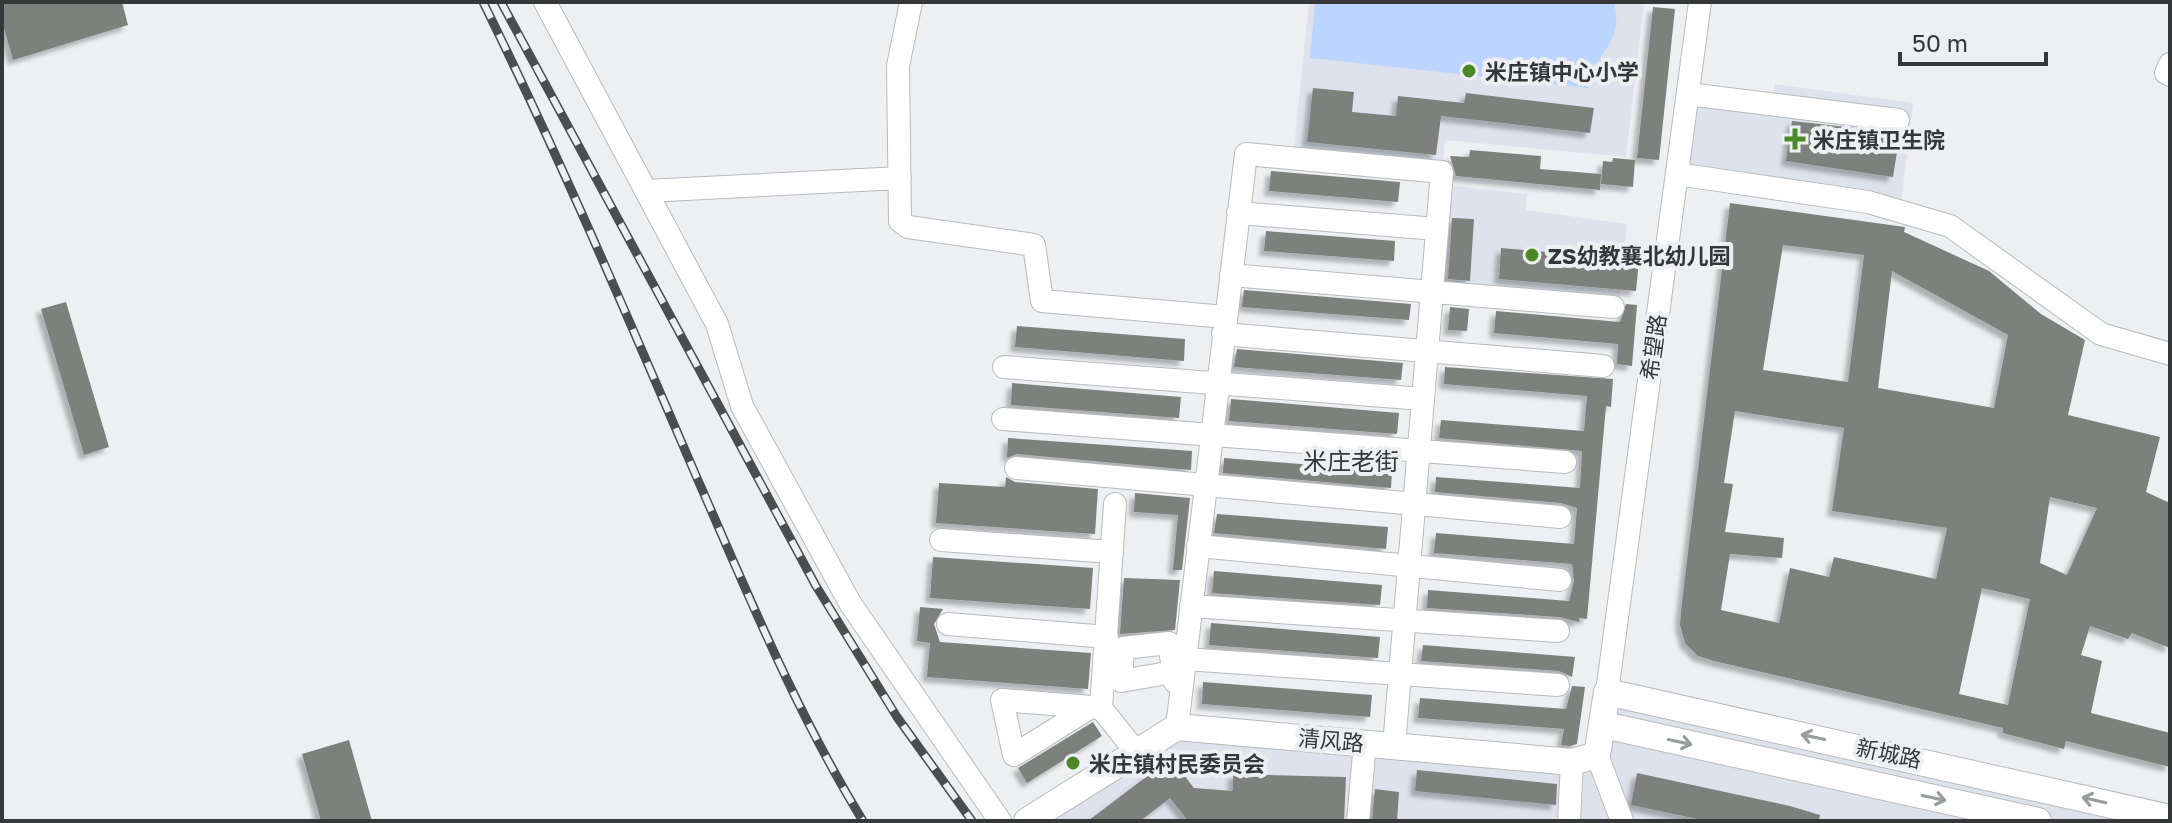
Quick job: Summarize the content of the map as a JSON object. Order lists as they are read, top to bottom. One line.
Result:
{"streets":{"main road":["清风路","新城路"],"street":["希望路"]},"crossings":[["希望路","新城路"]],"districts":["米庄老街"],"places":{"other":["米庄镇中心小学","ZS幼教襄北幼儿园","米庄镇村民委员会"],"health":["米庄镇卫生院"]},"scale_bar":"50 m"}
